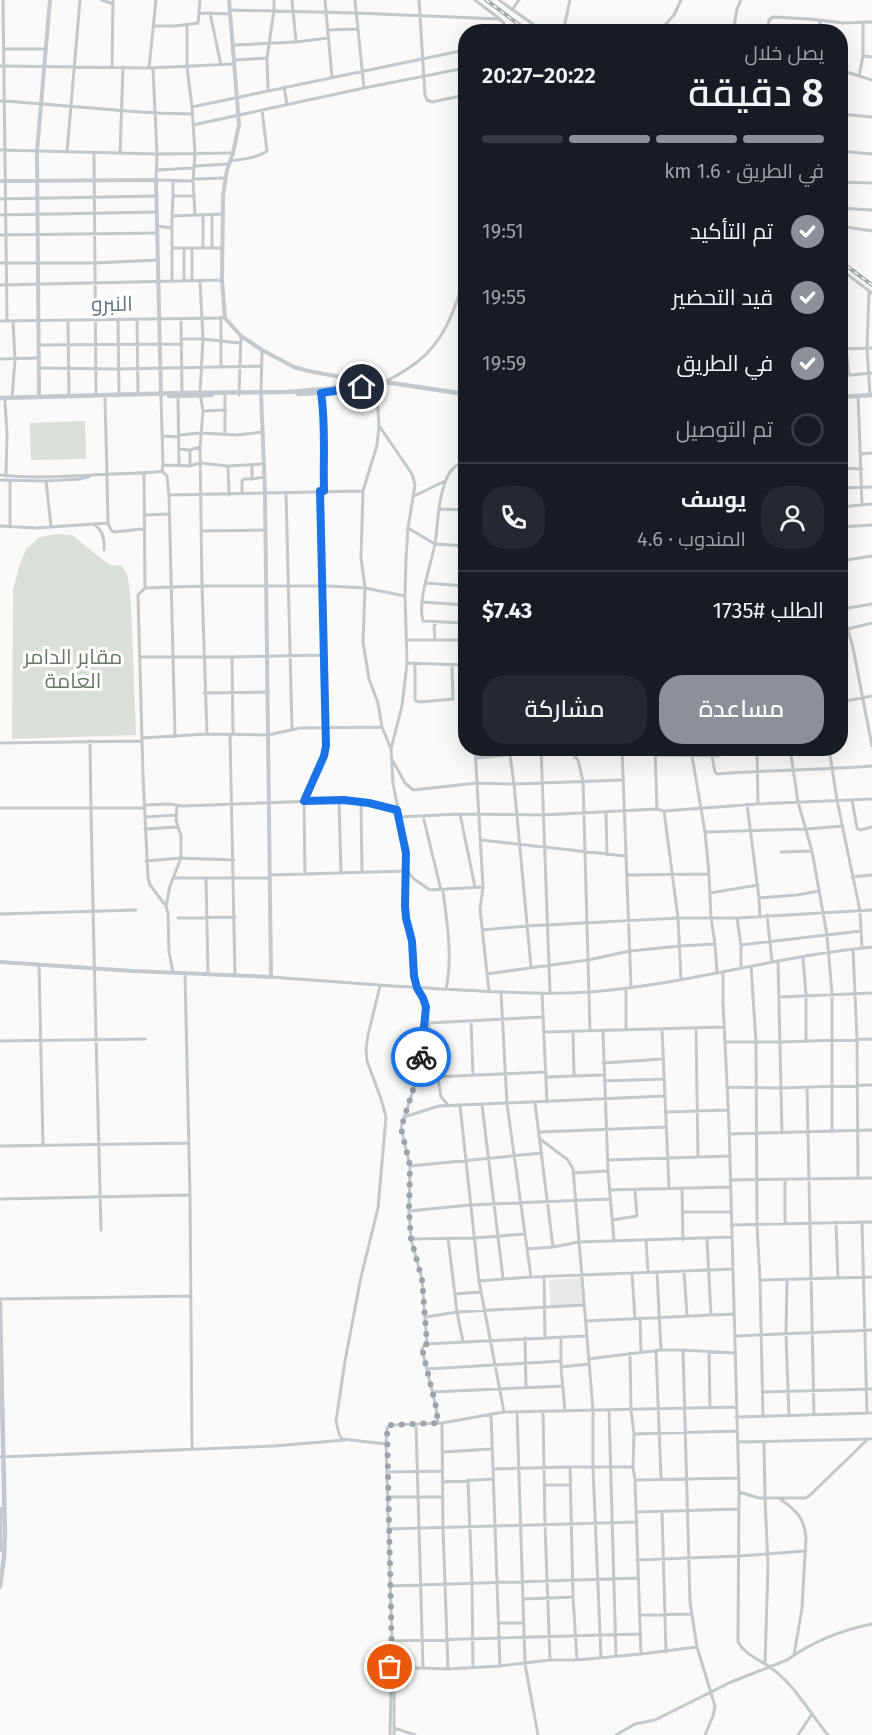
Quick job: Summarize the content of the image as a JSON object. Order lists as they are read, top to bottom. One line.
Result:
{"streets":{"street":["النبرو"]},"parks":["مقابر الدامر العامة"],"page":{"heading":["8 دقيقة","يصل خلال","20:22–20:27"],"panel":["يوسف","المندوب · 4.6","الطلب #1735","$7.43"],"bar":"في الطريق · 1.6 km","list":[["تم التأكيد","19:51"],["قيد التحضير","19:55"],["في الطريق","19:59"],"تم التوصيل"],"buttons":["مساعدة","مشاركة"]}}
